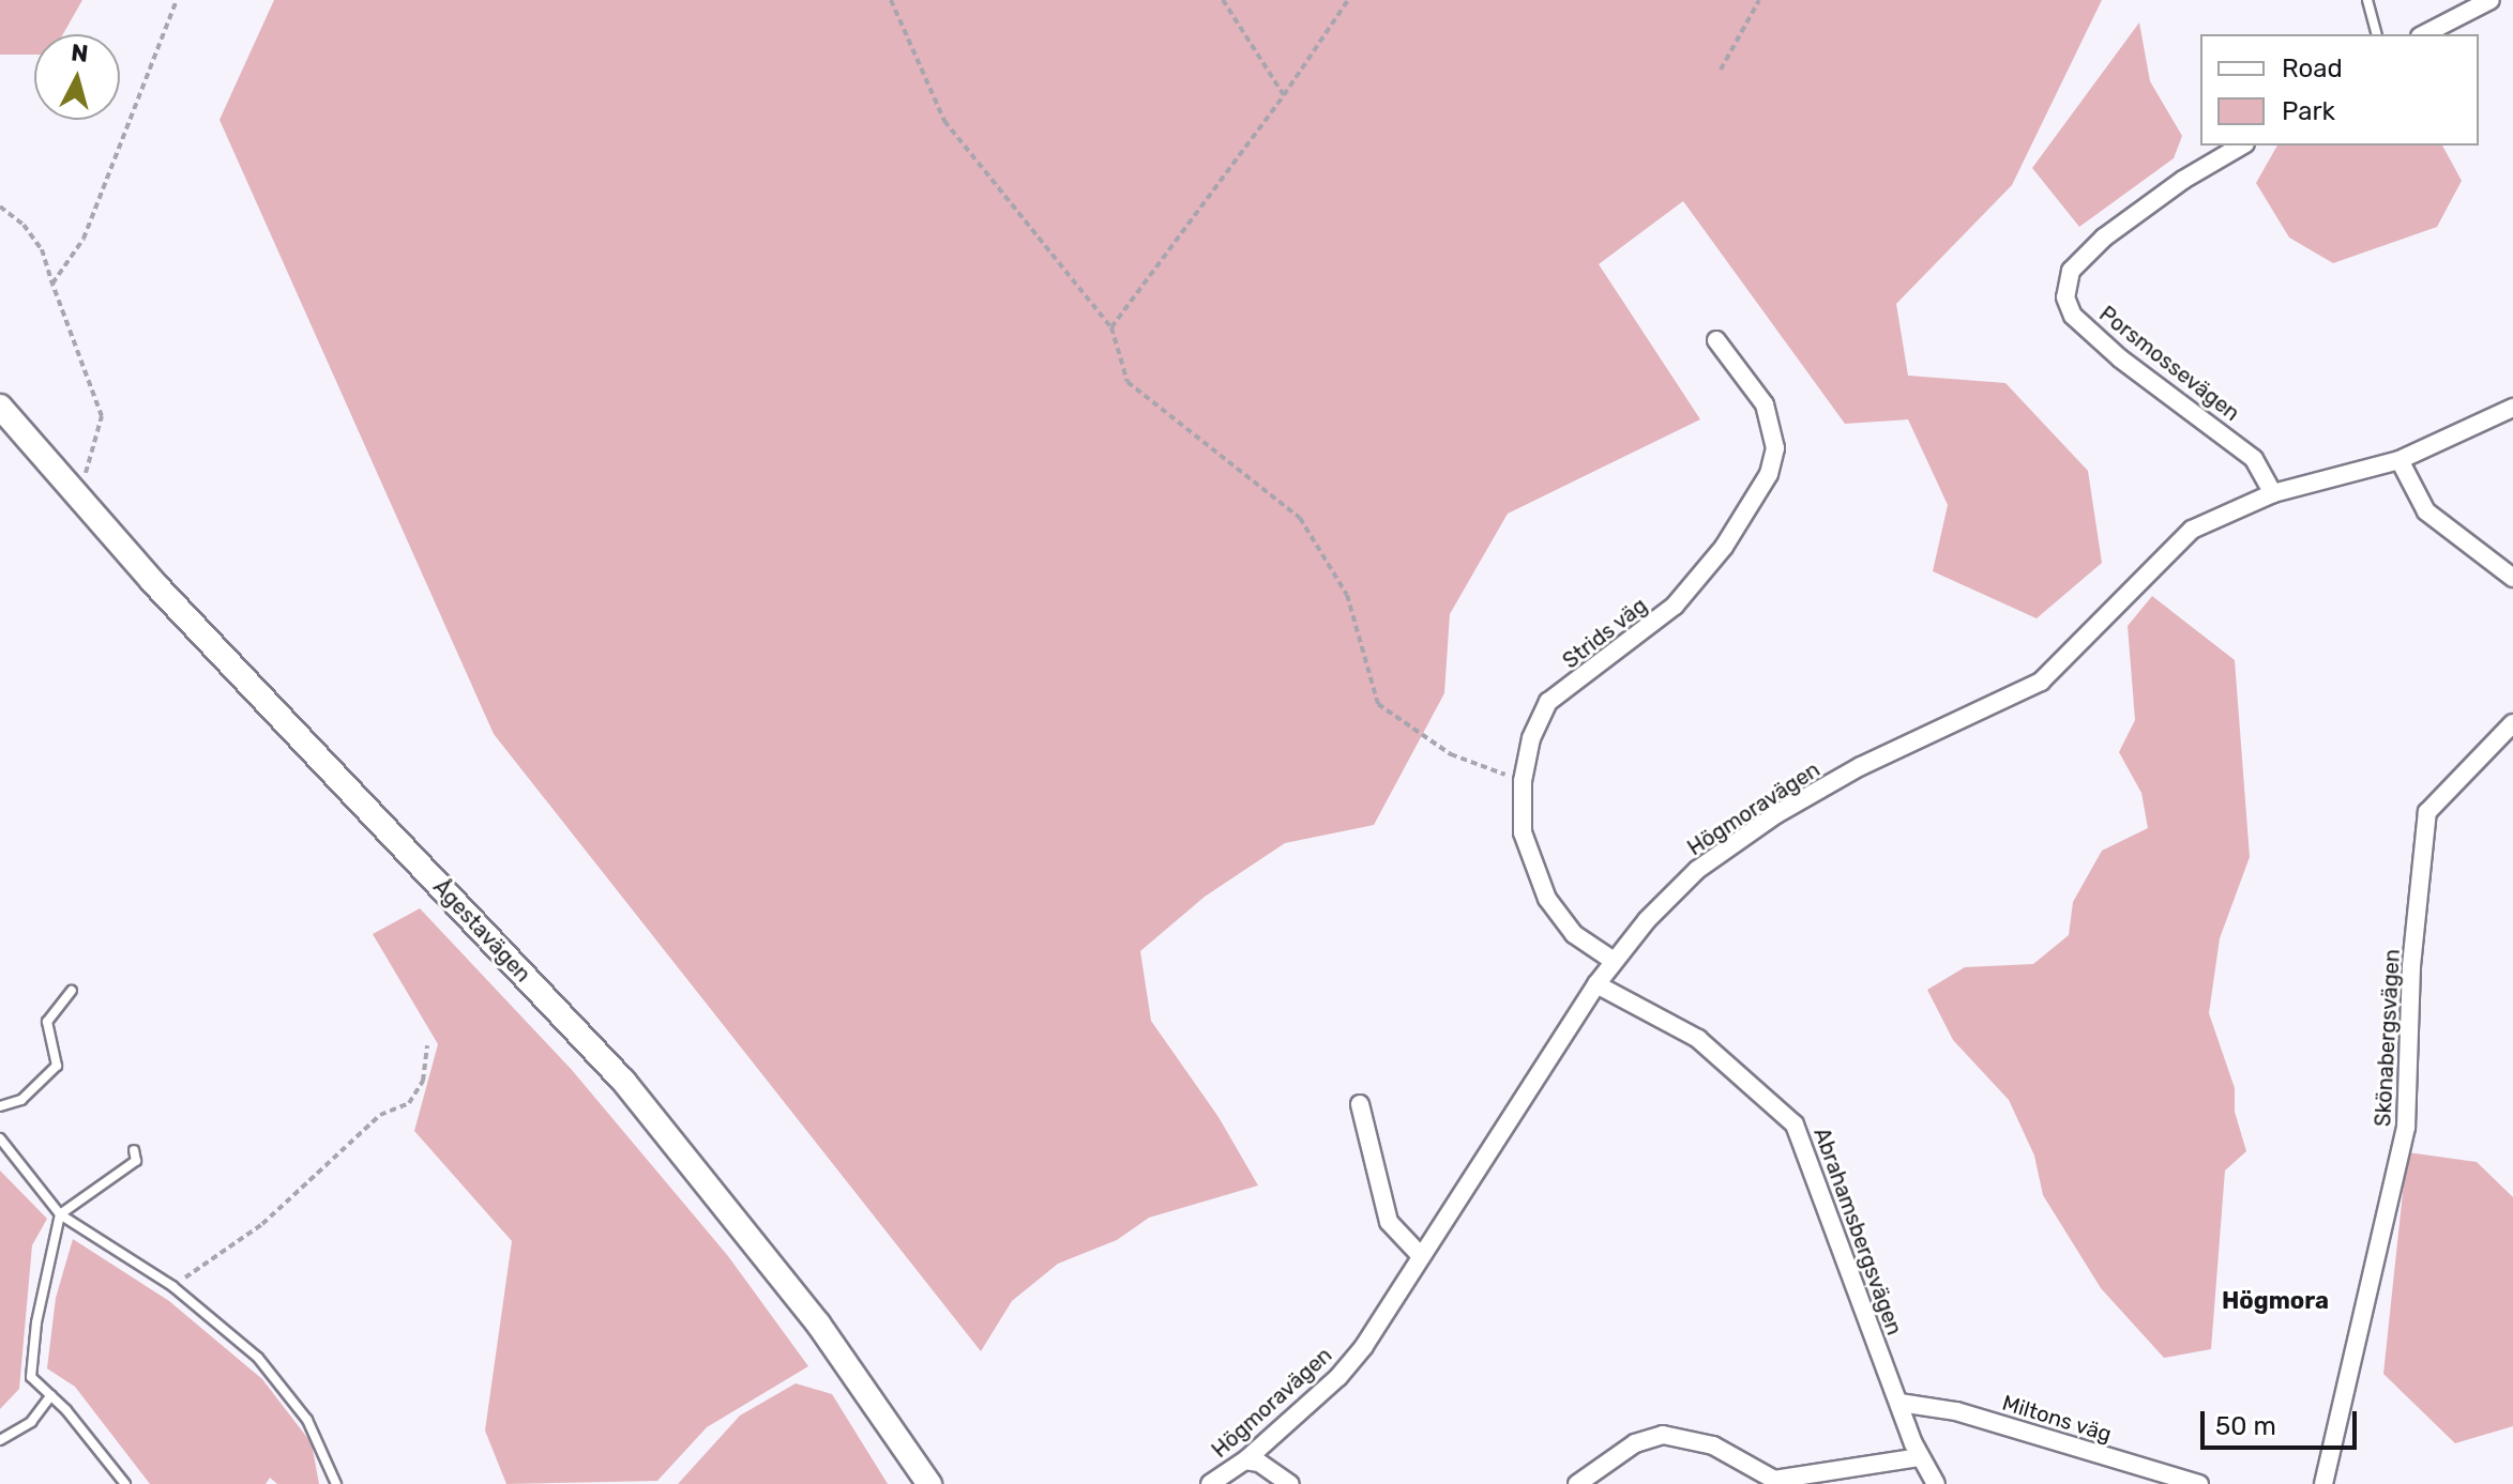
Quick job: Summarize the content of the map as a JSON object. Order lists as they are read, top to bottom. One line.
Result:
{"streets":{"main road":["Ågestavägen"],"street":["Porsmossevägen","Strids väg","Högmoravägen","Skönabergsvägen","Abrahamsbergsvägen","Miltons väg"]},"crossings":[["Porsmossevägen","Högmoravägen"],["Strids väg","Högmoravägen"],["Högmoravägen","Abrahamsbergsvägen"],["Abrahamsbergsvägen","Miltons väg"]],"districts":["Högmora"],"legend":["Road","Park"],"scale_bar":"50 m","north":"top"}
